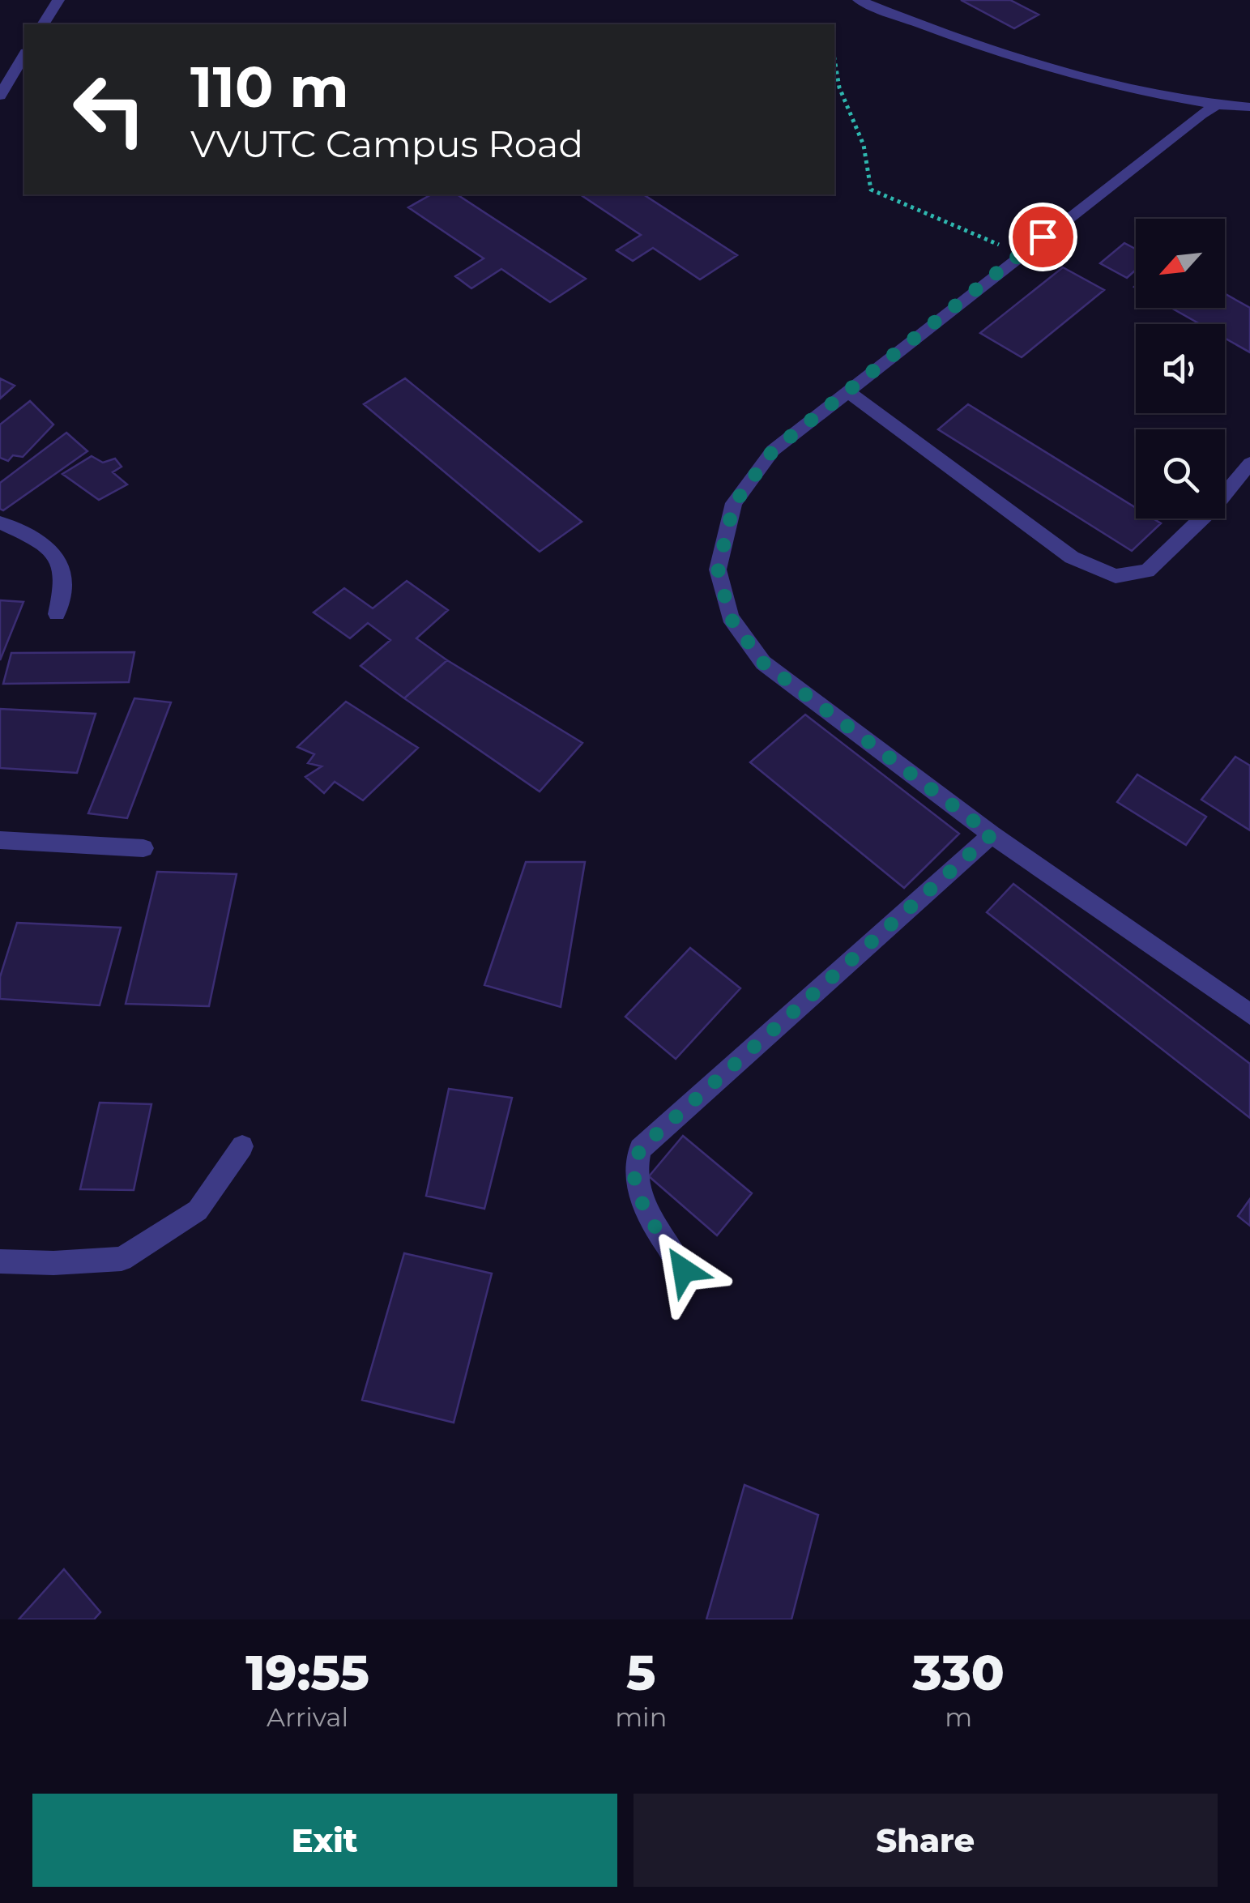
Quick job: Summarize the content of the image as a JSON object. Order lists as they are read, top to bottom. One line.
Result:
{"north":"bottom left","page":{"turn":["110 m","VVUTC Campus Road"],"eta":["19:55","Arrival","5","min","330","m"],"buttons":["Exit","Share"]}}
